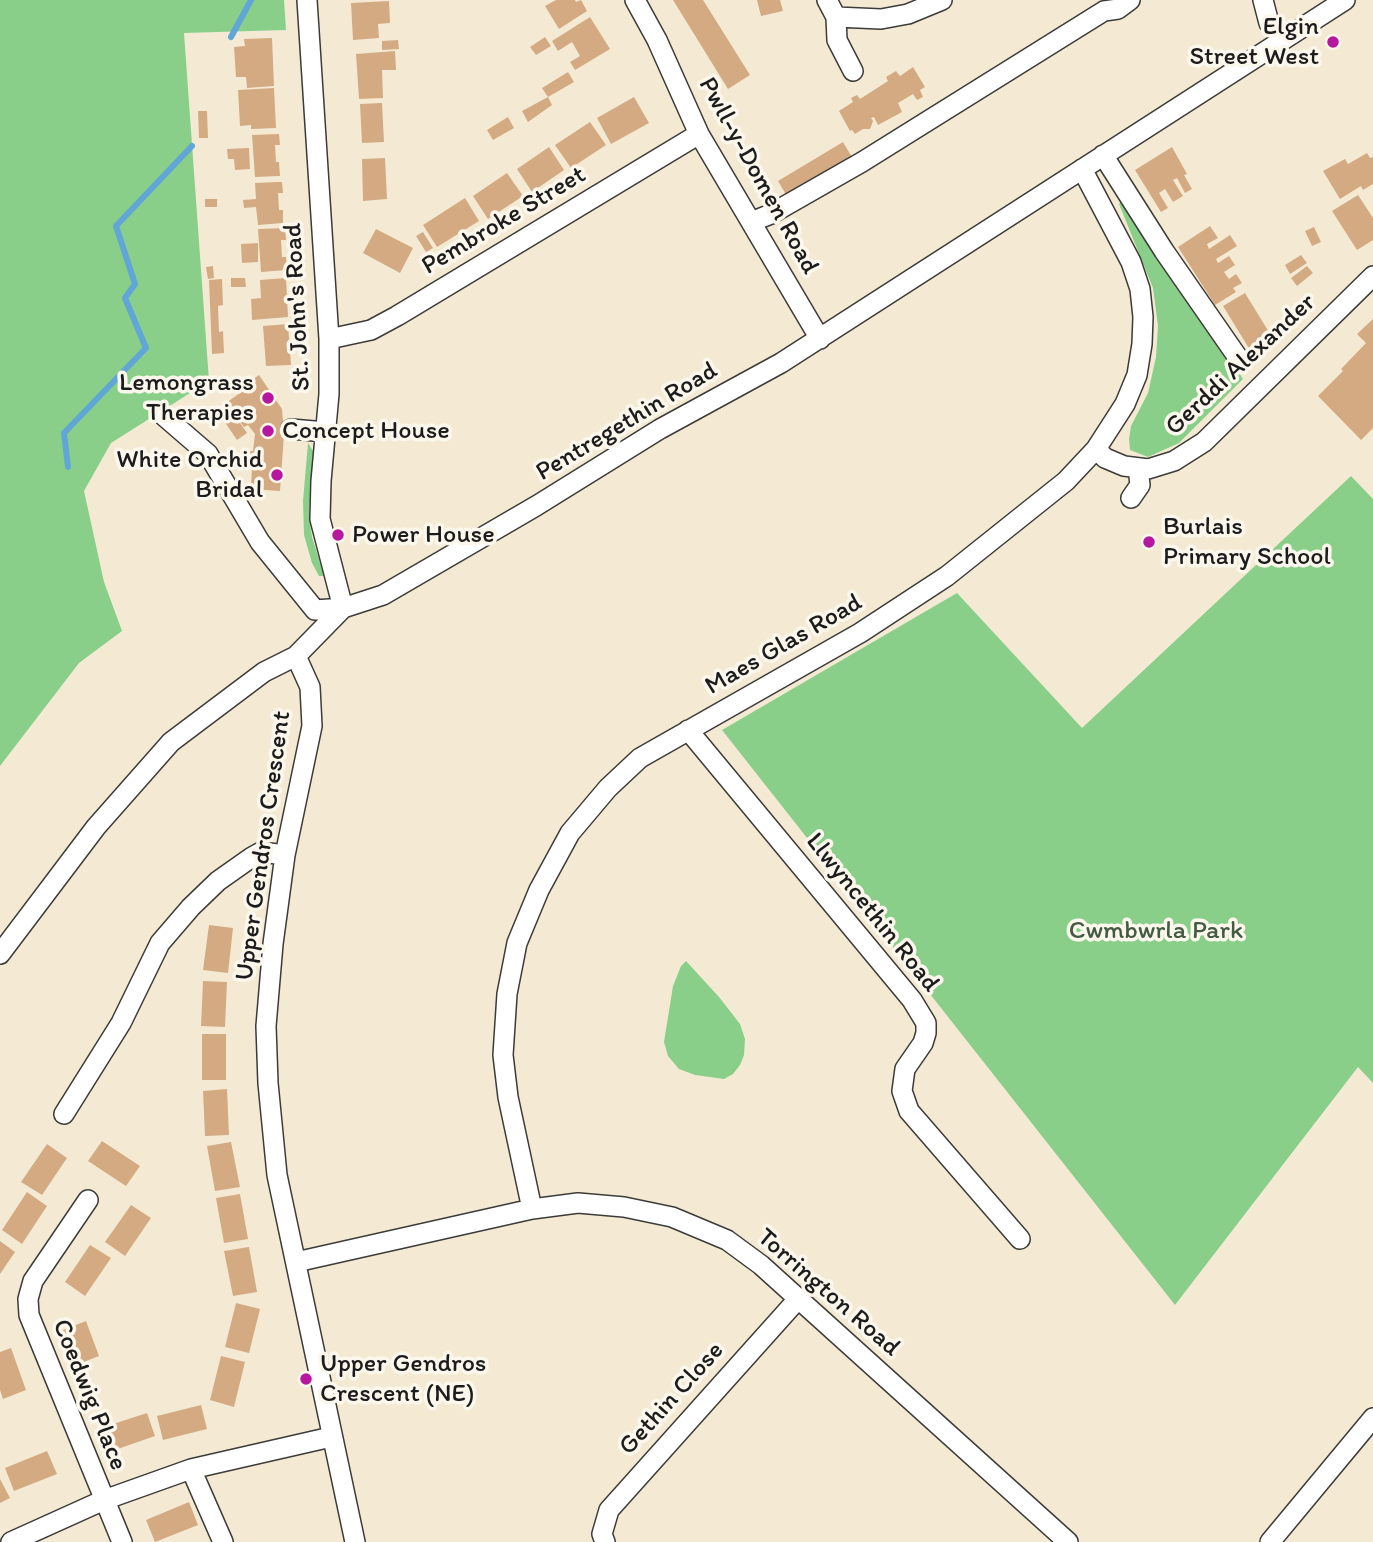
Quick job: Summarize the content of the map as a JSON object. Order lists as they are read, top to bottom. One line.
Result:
{"streets":{"street":["Pwll-y-Domen Road","Pembroke Street","St. John's Road","Gerddi Alexander","Pentregethin Road","Maes Glas Road","Upper Gendros Crescent","Llwyncethin Road","Torrington Road","Coedwig Place","Gethin Close"]},"crossings":[["Pwll-y-Domen Road","Pembroke Street"],["Pwll-y-Domen Road","Pentregethin Road"],["Pembroke Street","St. John's Road"],["St. John's Road","Pentregethin Road"],["Gerddi Alexander","Maes Glas Road"],["Pentregethin Road","Maes Glas Road"],["Pentregethin Road","Upper Gendros Crescent"],["Maes Glas Road","Llwyncethin Road"],["Maes Glas Road","Torrington Road"],["Upper Gendros Crescent","Torrington Road"],["Torrington Road","Gethin Close"]],"parks":["Cwmbwrla Park"],"places":["Elgin Street West","Lemongrass Therapies","Concept House","White Orchid Bridal","Power House","Burlais Primary School","Upper Gendros Crescent (NE)"]}
